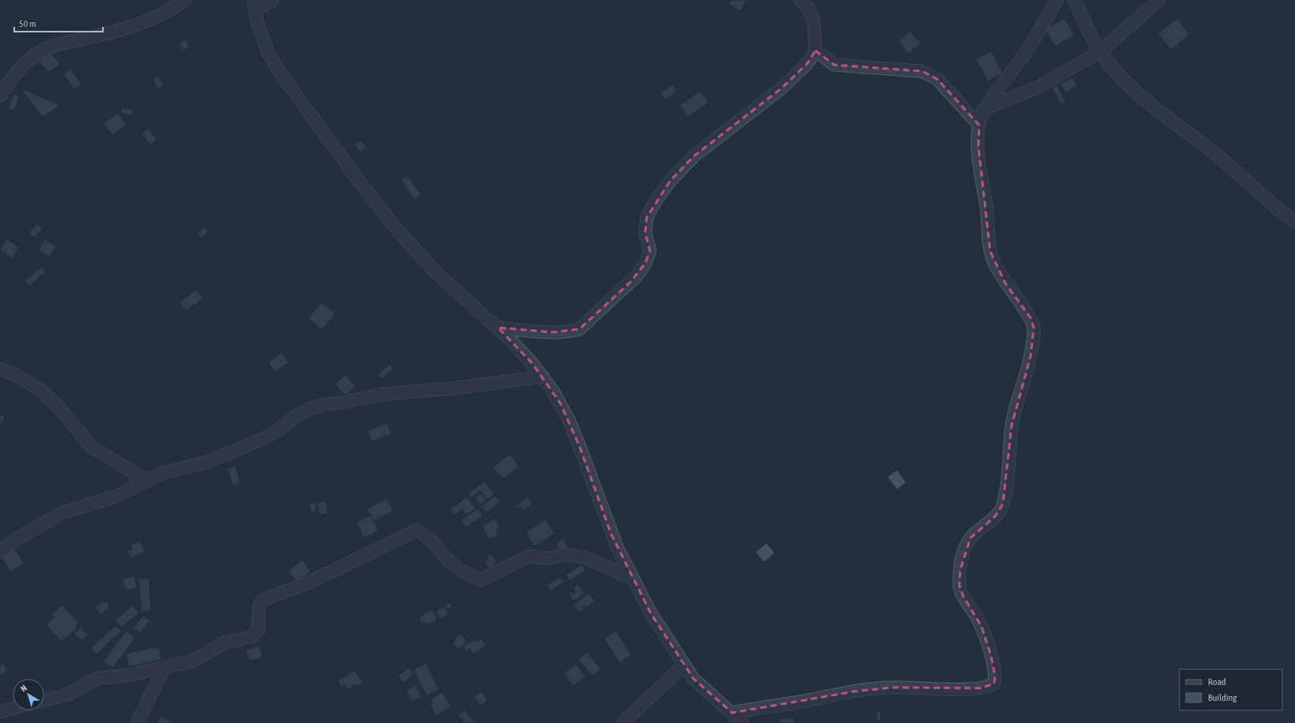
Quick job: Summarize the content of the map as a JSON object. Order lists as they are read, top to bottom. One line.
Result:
{"legend":["Road","Building"],"scale_bar":"50 m","north":"top left"}
